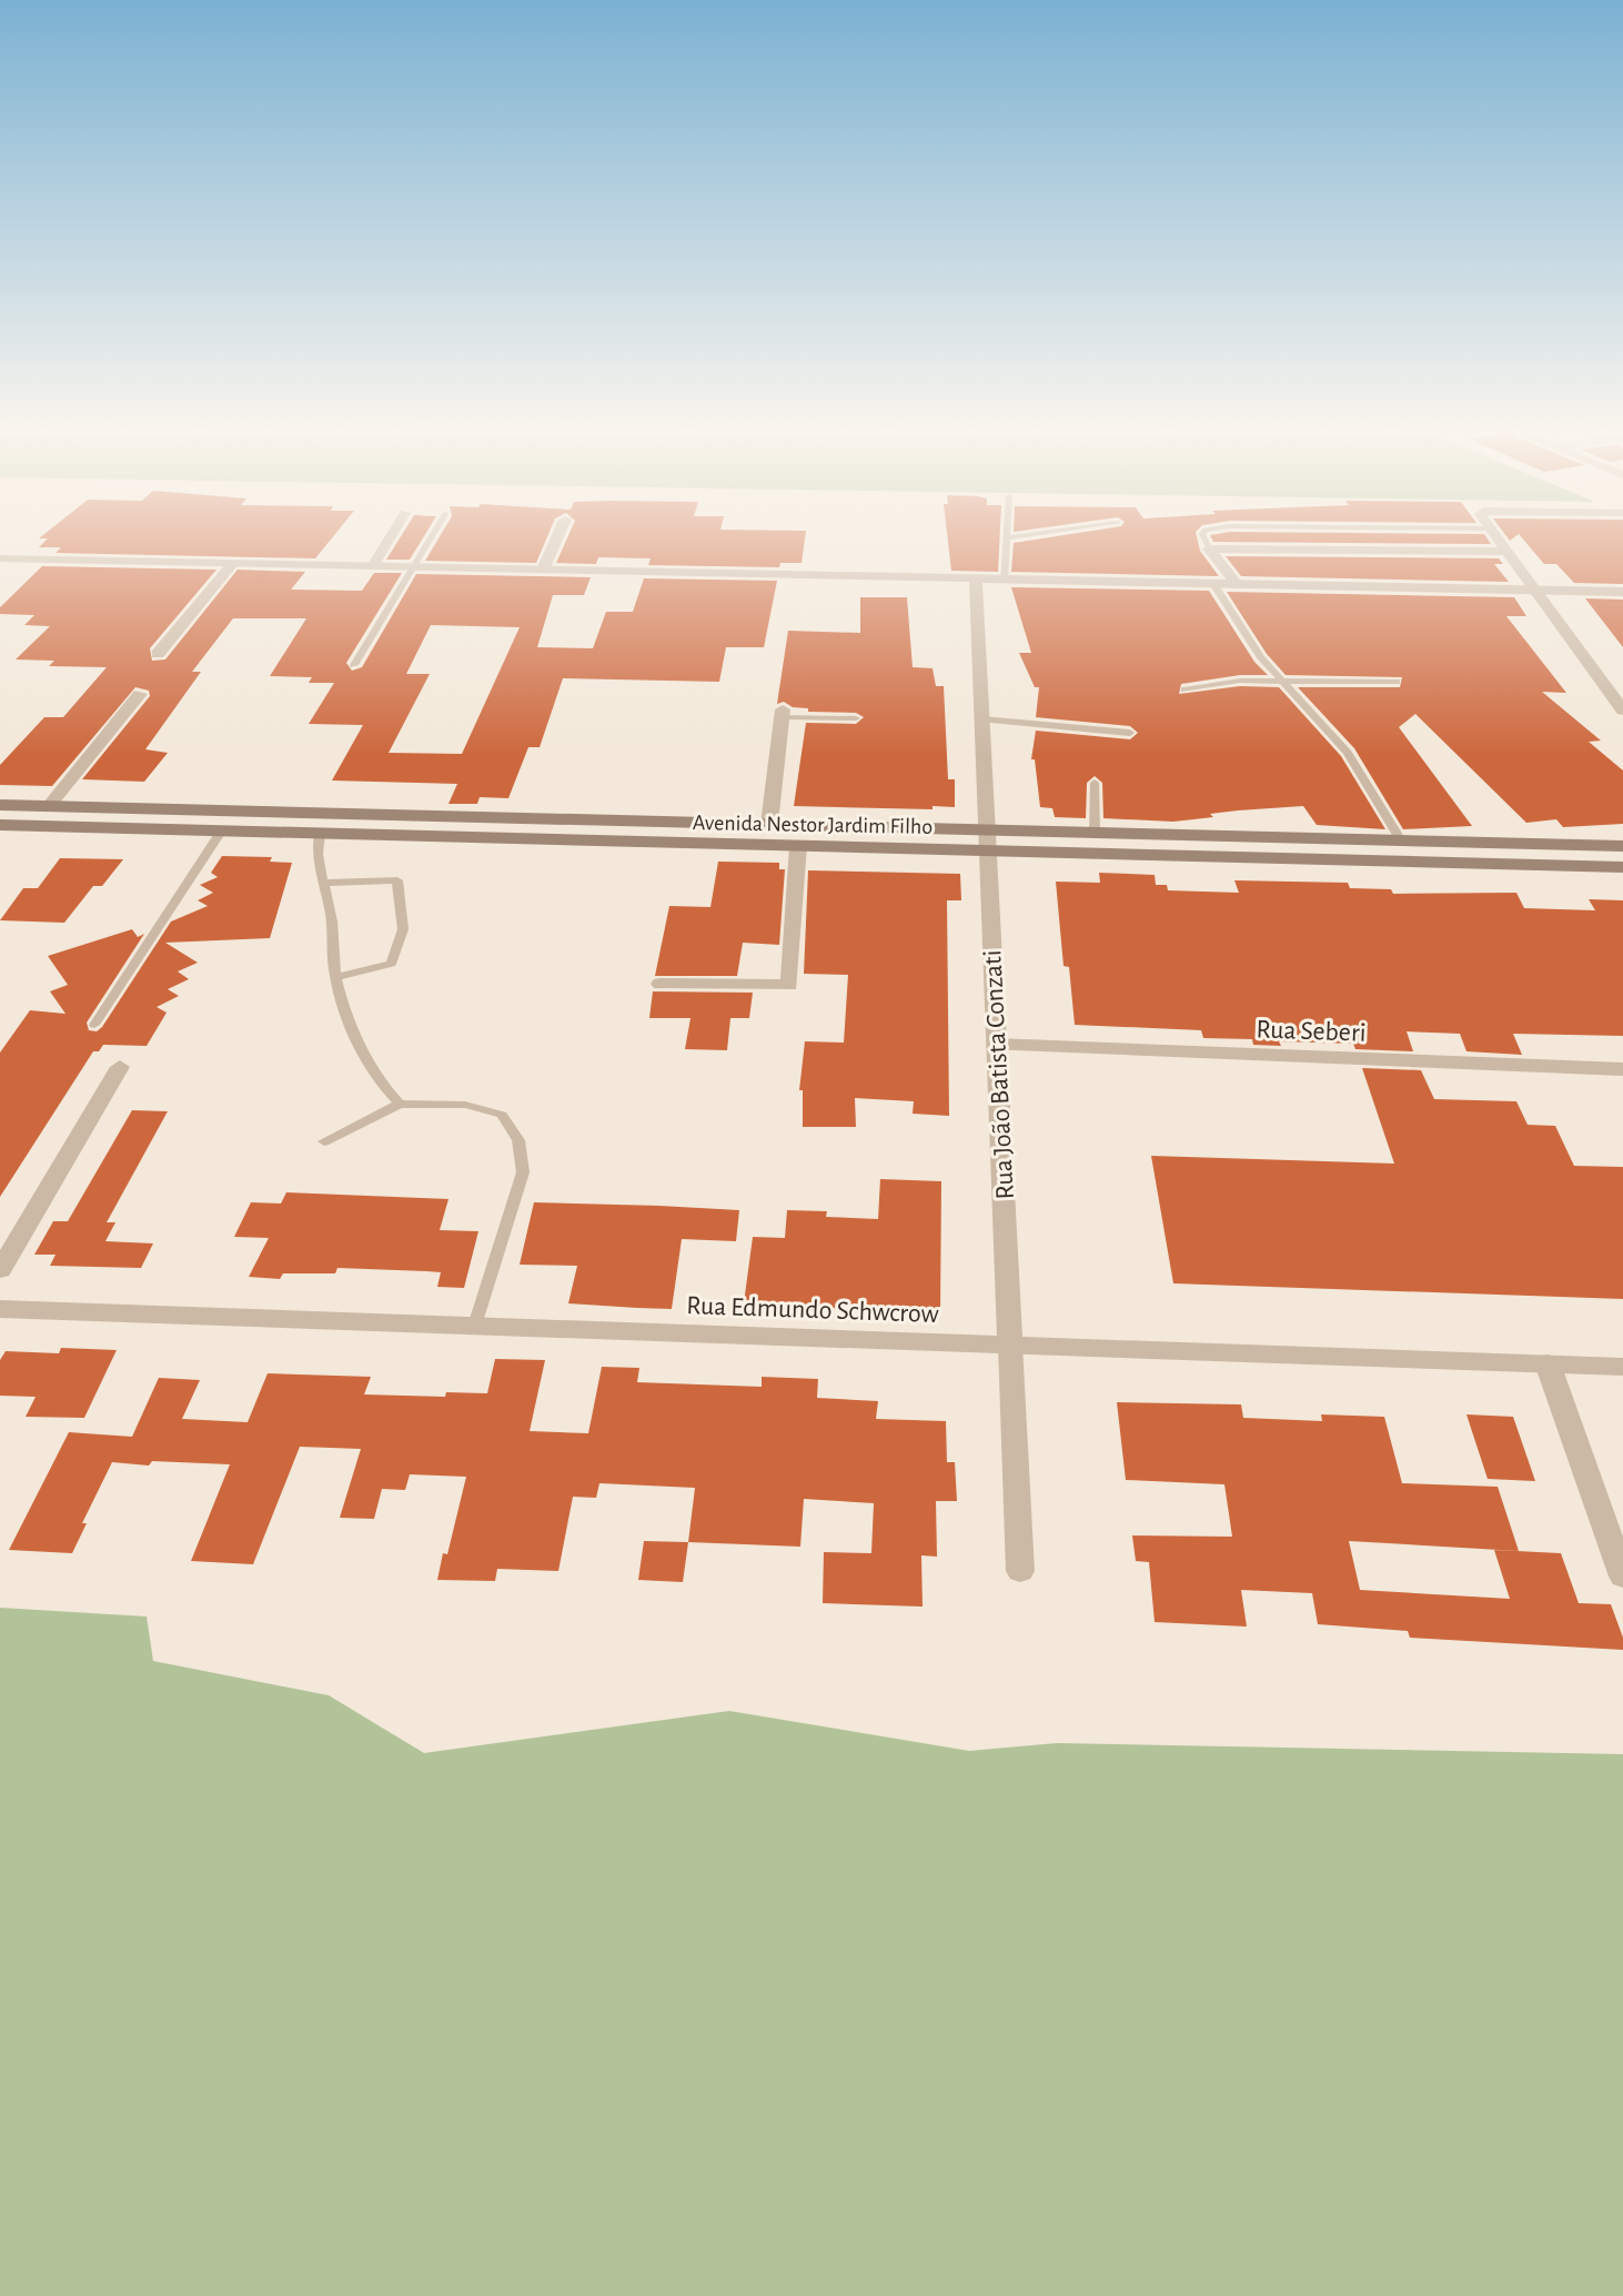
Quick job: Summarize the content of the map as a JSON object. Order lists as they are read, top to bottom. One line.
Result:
{"streets":{"main road":["Avenida Nestor Jardim Filho"],"street":["Rua Seberi","Rua João Batista Conzati","Rua Edmundo Schwcrow"]},"crossings":[["Avenida Nestor Jardim Filho","Rua João Batista Conzati"],["Rua Seberi","Rua João Batista Conzati"],["Rua João Batista Conzati","Rua Edmundo Schwcrow"]]}
